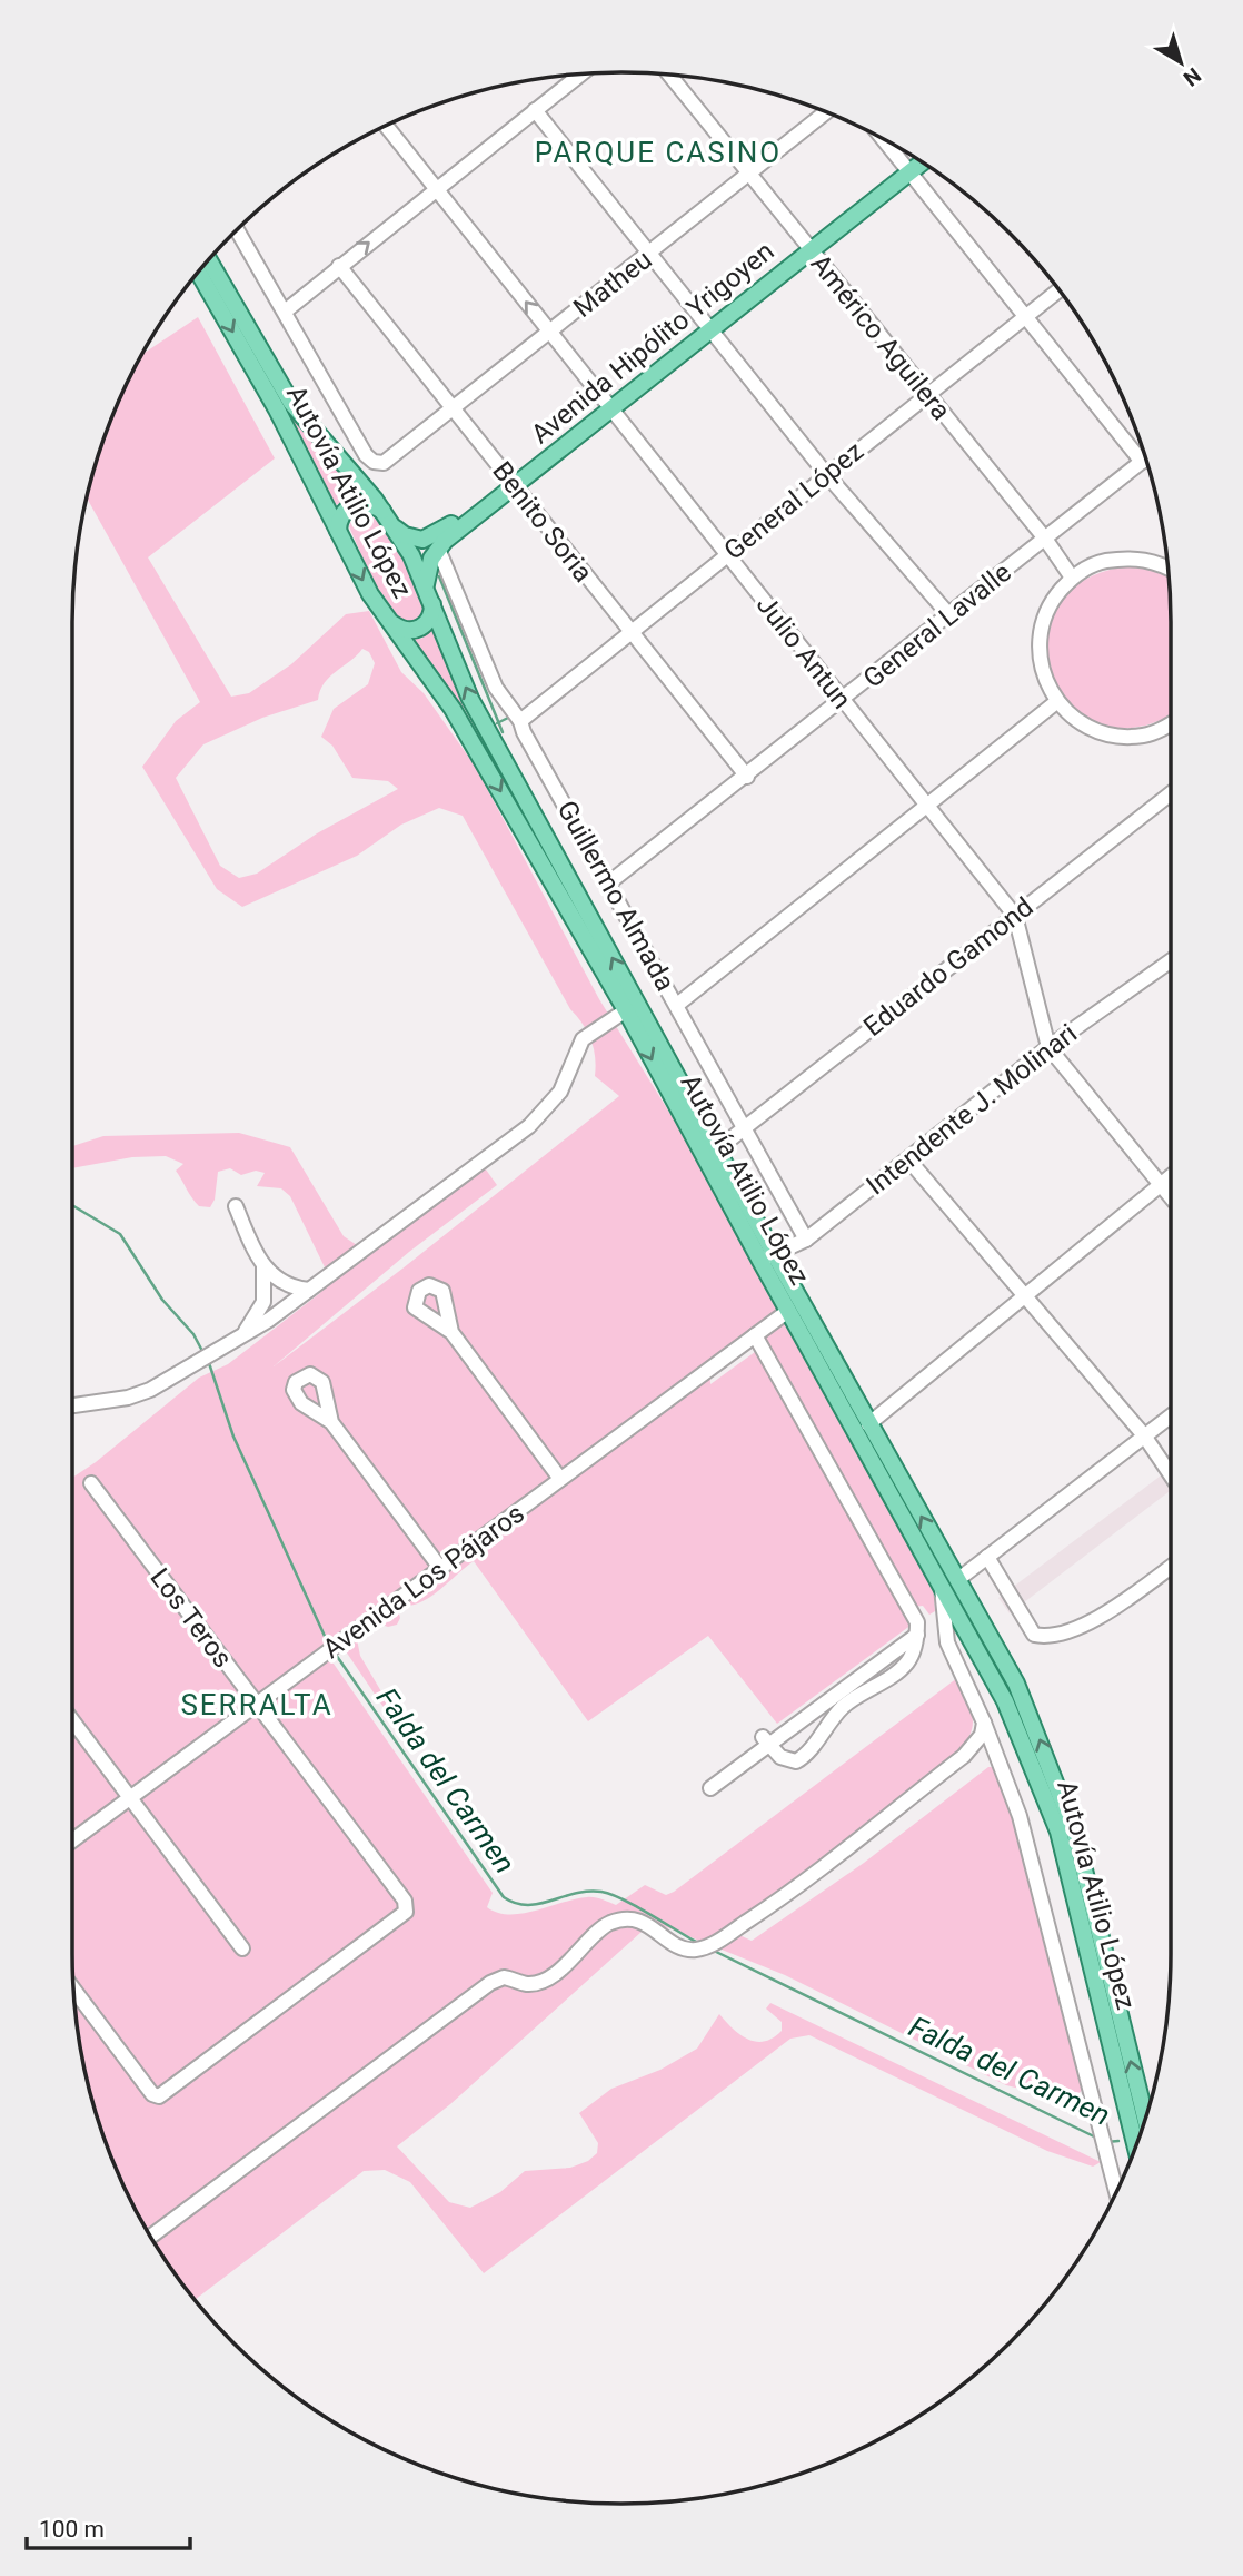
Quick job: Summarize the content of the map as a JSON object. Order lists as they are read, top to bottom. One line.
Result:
{"streets":{"main road":["Avenida Hipólito Yrigoyen","Autovía Atilio López"],"street":["Matheu","Américo Aguilera","General López","Benito Soria","General Lavalle","Julio Antun","Guillermo Almada","Eduardo Gamond","Intendente J. Molinari","Avenida Los Pájaros","Los Teros"]},"crossings":[["Matheu","Américo Aguilera"],["Matheu","Benito Soria"],["Matheu","Julio Antun"],["Américo Aguilera","Avenida Hipólito Yrigoyen"],["Américo Aguilera","General López"],["Américo Aguilera","General Lavalle"],["Avenida Hipólito Yrigoyen","Autovía Atilio López"],["Avenida Hipólito Yrigoyen","Benito Soria"],["Avenida Hipólito Yrigoyen","Julio Antun"],["Avenida Hipólito Yrigoyen","Guillermo Almada"],["Autovía Atilio López","Eduardo Gamond"],["Autovía Atilio López","Intendente J. Molinari"],["Autovía Atilio López","Avenida Los Pájaros"],["General López","Benito Soria"],["General López","Julio Antun"],["General López","Guillermo Almada"],["Benito Soria","General Lavalle"],["General Lavalle","Julio Antun"],["General Lavalle","Guillermo Almada"],["Julio Antun","Eduardo Gamond"],["Julio Antun","Intendente J. Molinari"],["Guillermo Almada","Eduardo Gamond"],["Guillermo Almada","Intendente J. Molinari"],["Avenida Los Pájaros","Los Teros"]],"districts":["PARQUE CASINO","SERRALTA"],"water":["Falda del Carmen"],"scale_bar":"100 m","north":"bottom right"}
